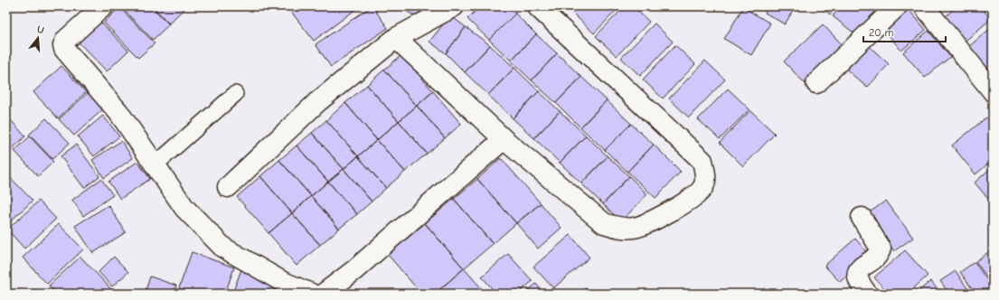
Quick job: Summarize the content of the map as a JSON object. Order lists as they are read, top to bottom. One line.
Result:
{"scale_bar":"20 m","north":"top"}
